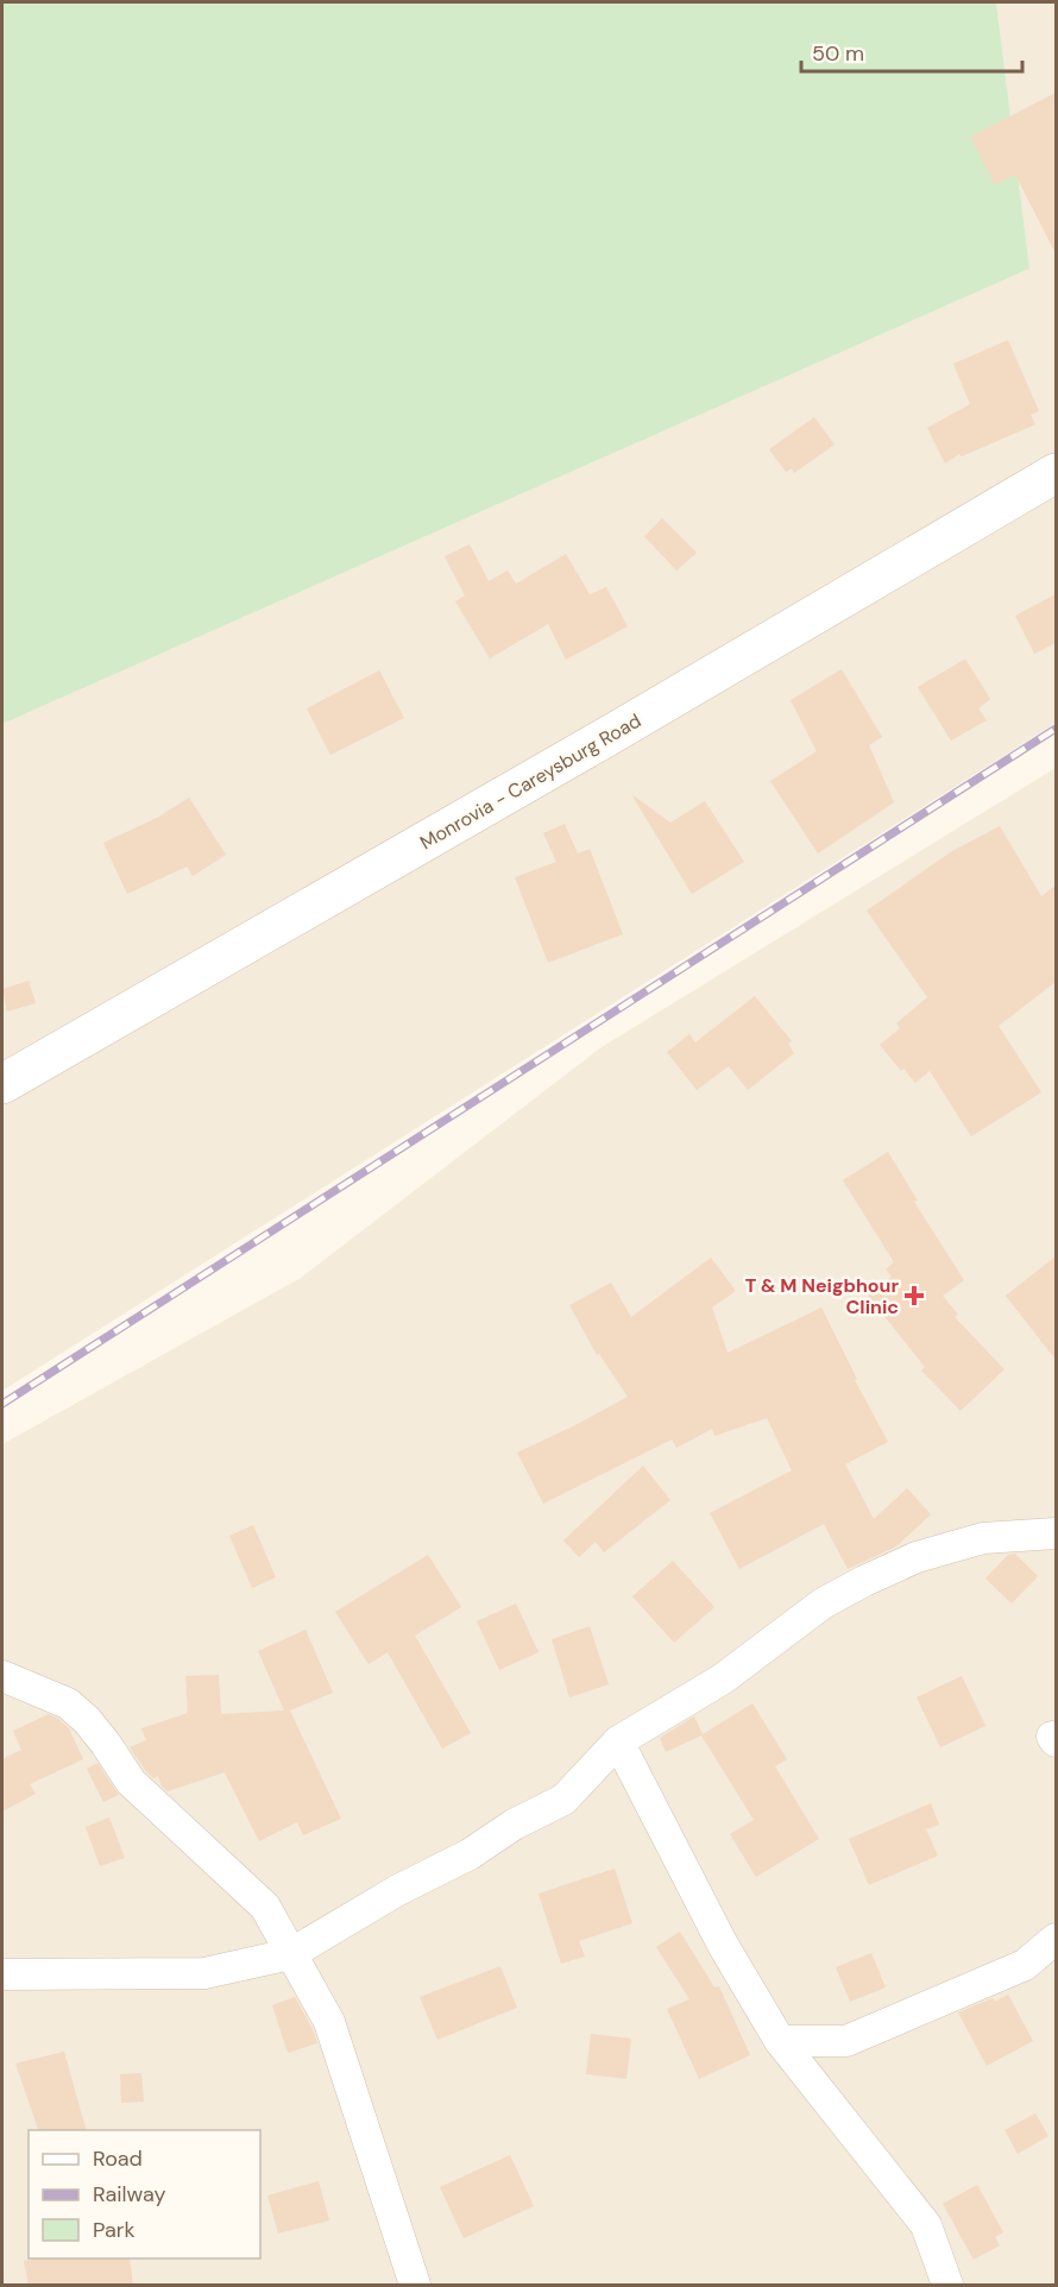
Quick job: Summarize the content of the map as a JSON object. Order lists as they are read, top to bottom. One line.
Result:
{"streets":{"main road":["Monrovia - Careysburg Road"]},"places":{"health":["T & M Neigbhour Clinic"]},"legend":["Road","Railway","Park"],"scale_bar":"50 m"}
